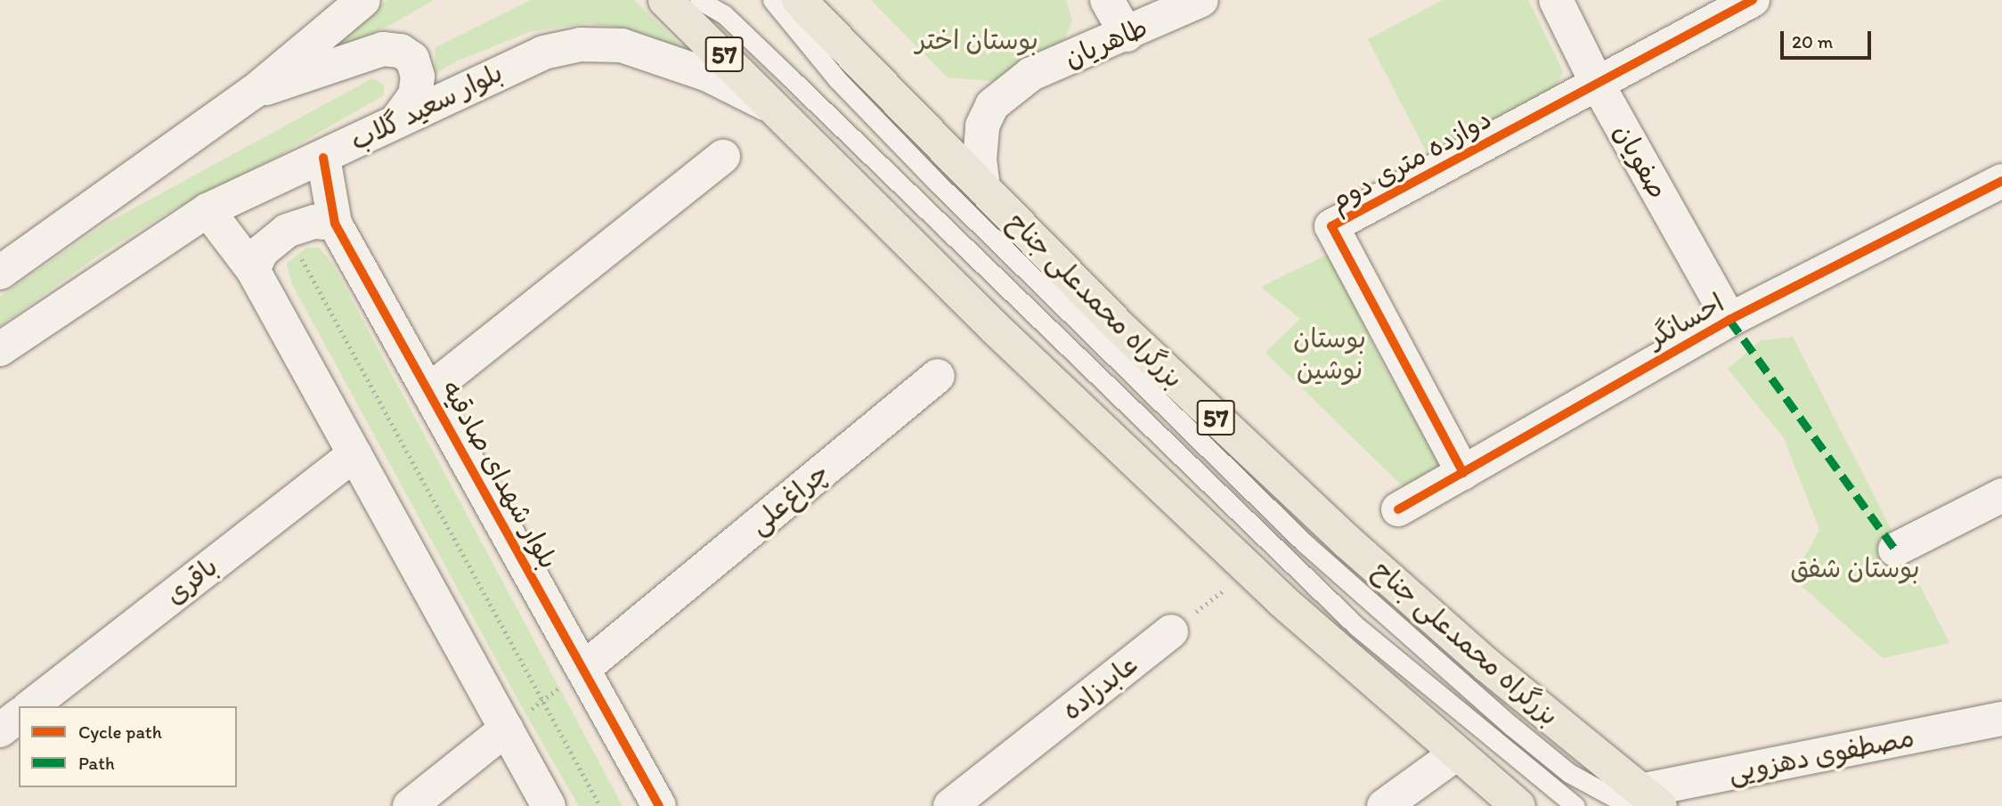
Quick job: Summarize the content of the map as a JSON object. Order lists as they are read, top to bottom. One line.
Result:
{"streets":{"highway":["57","بزرگراه محمدعلی جناح"],"street":["طاهریان","بلوار سعید گلاب","دوازده متری دوم","صفویان","احسانگر","بلوار شهدای صادقیه","چراغ‌علی","باقری","عابدزاده","مصطفوی دهزویی"]},"crossings":[["طاهریان","بزرگراه محمدعلی جناح"],["57","بلوار سعید گلاب"],["بلوار سعید گلاب","بلوار شهدای صادقیه"],["دوازده متری دوم","صفویان"],["دوازده متری دوم","احسانگر"],["صفویان","احسانگر"],["بزرگراه محمدعلی جناح","مصطفوی دهزویی"],["بلوار شهدای صادقیه","چراغ‌علی"]],"parks":["بوستان اختر","بوستان نوشین","بوستان شفق"],"legend":["Cycle path","Path"],"scale_bar":"20 m"}
